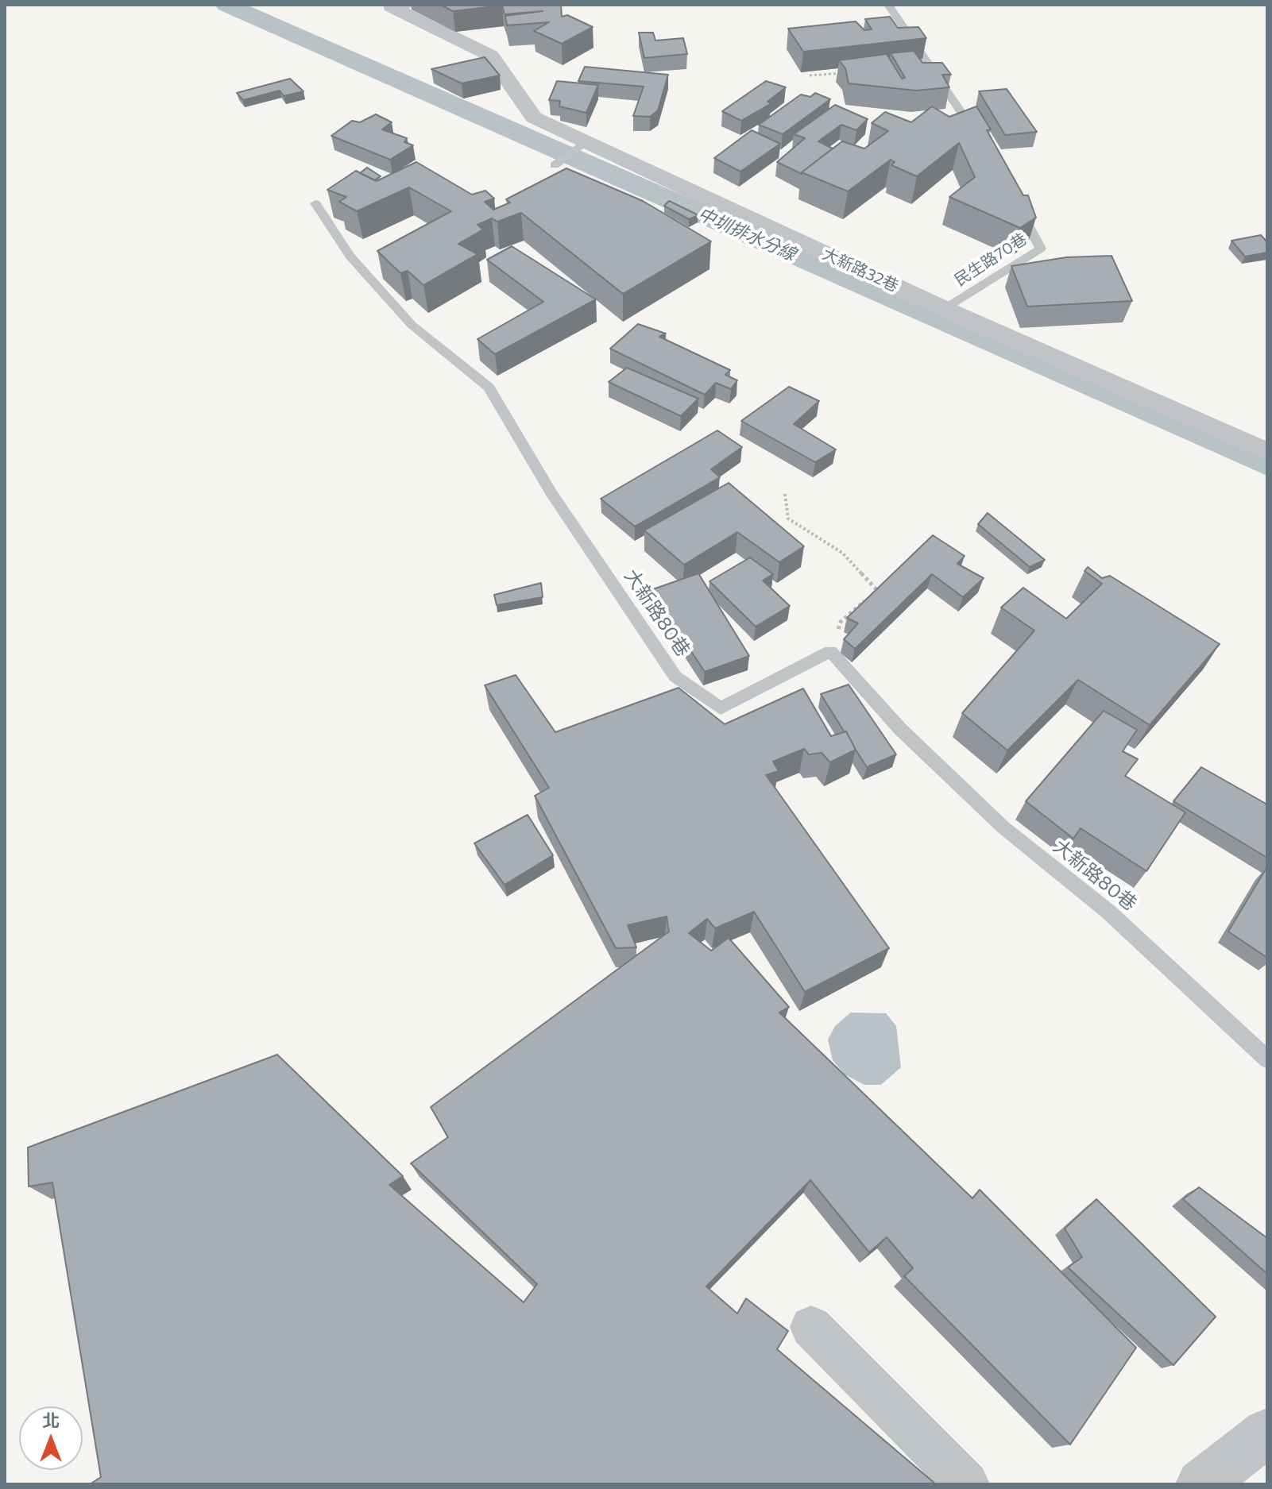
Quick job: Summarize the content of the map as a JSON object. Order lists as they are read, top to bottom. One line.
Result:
{"streets":{"street":["大新路32巷"],"lane":["民生路70巷","大新路80巷"]},"crossings":[["民生路70巷","大新路32巷"]],"water":["中圳排水分線"],"north":"top"}
